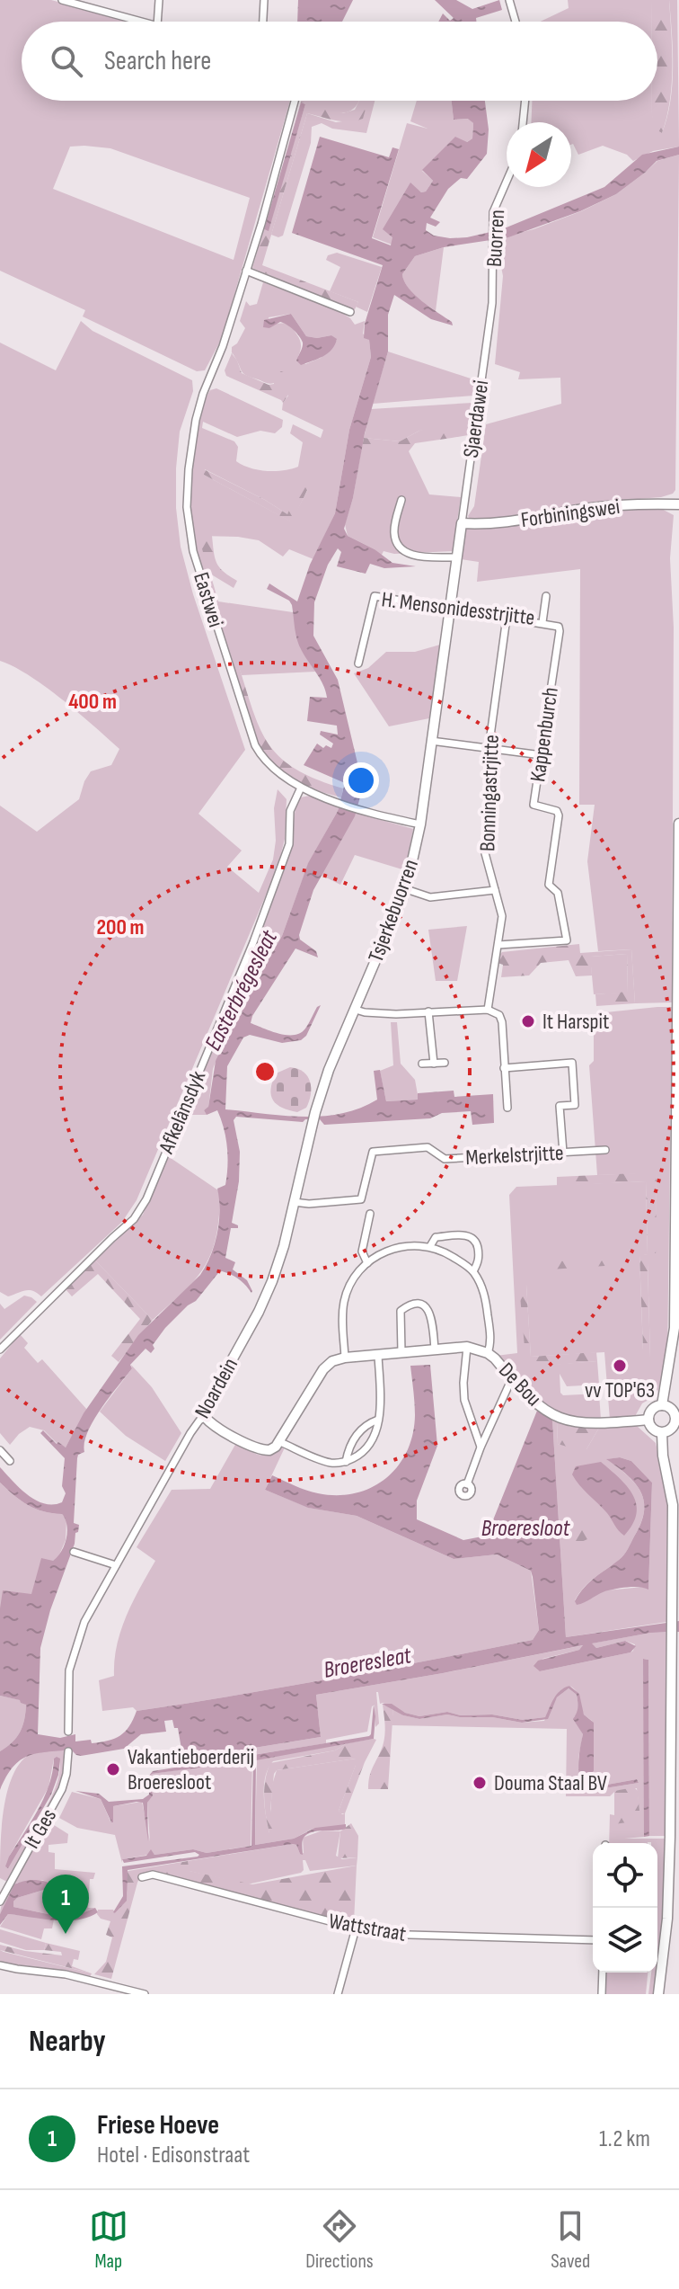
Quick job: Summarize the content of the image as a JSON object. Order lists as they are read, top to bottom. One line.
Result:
{"streets":{"street":["Buorren","Sjaerdawei","Forbiningswei","Eastwei","H. Mensonidesstrjitte","Kappenburch","Bonningastrjitte","Tsjerkebuorren","Afkelânsdyk","Merkelstrjitte","De Bou","Noardein","It Ges","Wattstraat"]},"crossings":[["Buorren","Sjaerdawei"],["Sjaerdawei","Forbiningswei"],["Sjaerdawei","H. Mensonidesstrjitte"],["Sjaerdawei","Tsjerkebuorren"],["Eastwei","Tsjerkebuorren"],["Eastwei","Afkelânsdyk"],["H. Mensonidesstrjitte","Kappenburch"],["H. Mensonidesstrjitte","Bonningastrjitte"],["H. Mensonidesstrjitte","Tsjerkebuorren"],["Kappenburch","Bonningastrjitte"],["Tsjerkebuorren","Merkelstrjitte"],["Tsjerkebuorren","Noardein"],["Merkelstrjitte","Noardein"]],"water":["Easterbrégesleat","Broeresloot","Broeresleat"],"places":["It Harspit","vv TOP'63","Vakantieboerderij Broeresloot","Douma Staal BV"],"north":"bottom left","page":{"search":"Search here","pins":"1","heading":"Nearby","list":[{"mark":"1","name":"Friese Hoeve","note":"Hotel · Edisonstraat","value":"1.2 km"}],"nav":["Map","Directions","Saved"]},"rings":["400 m","200 m"]}
